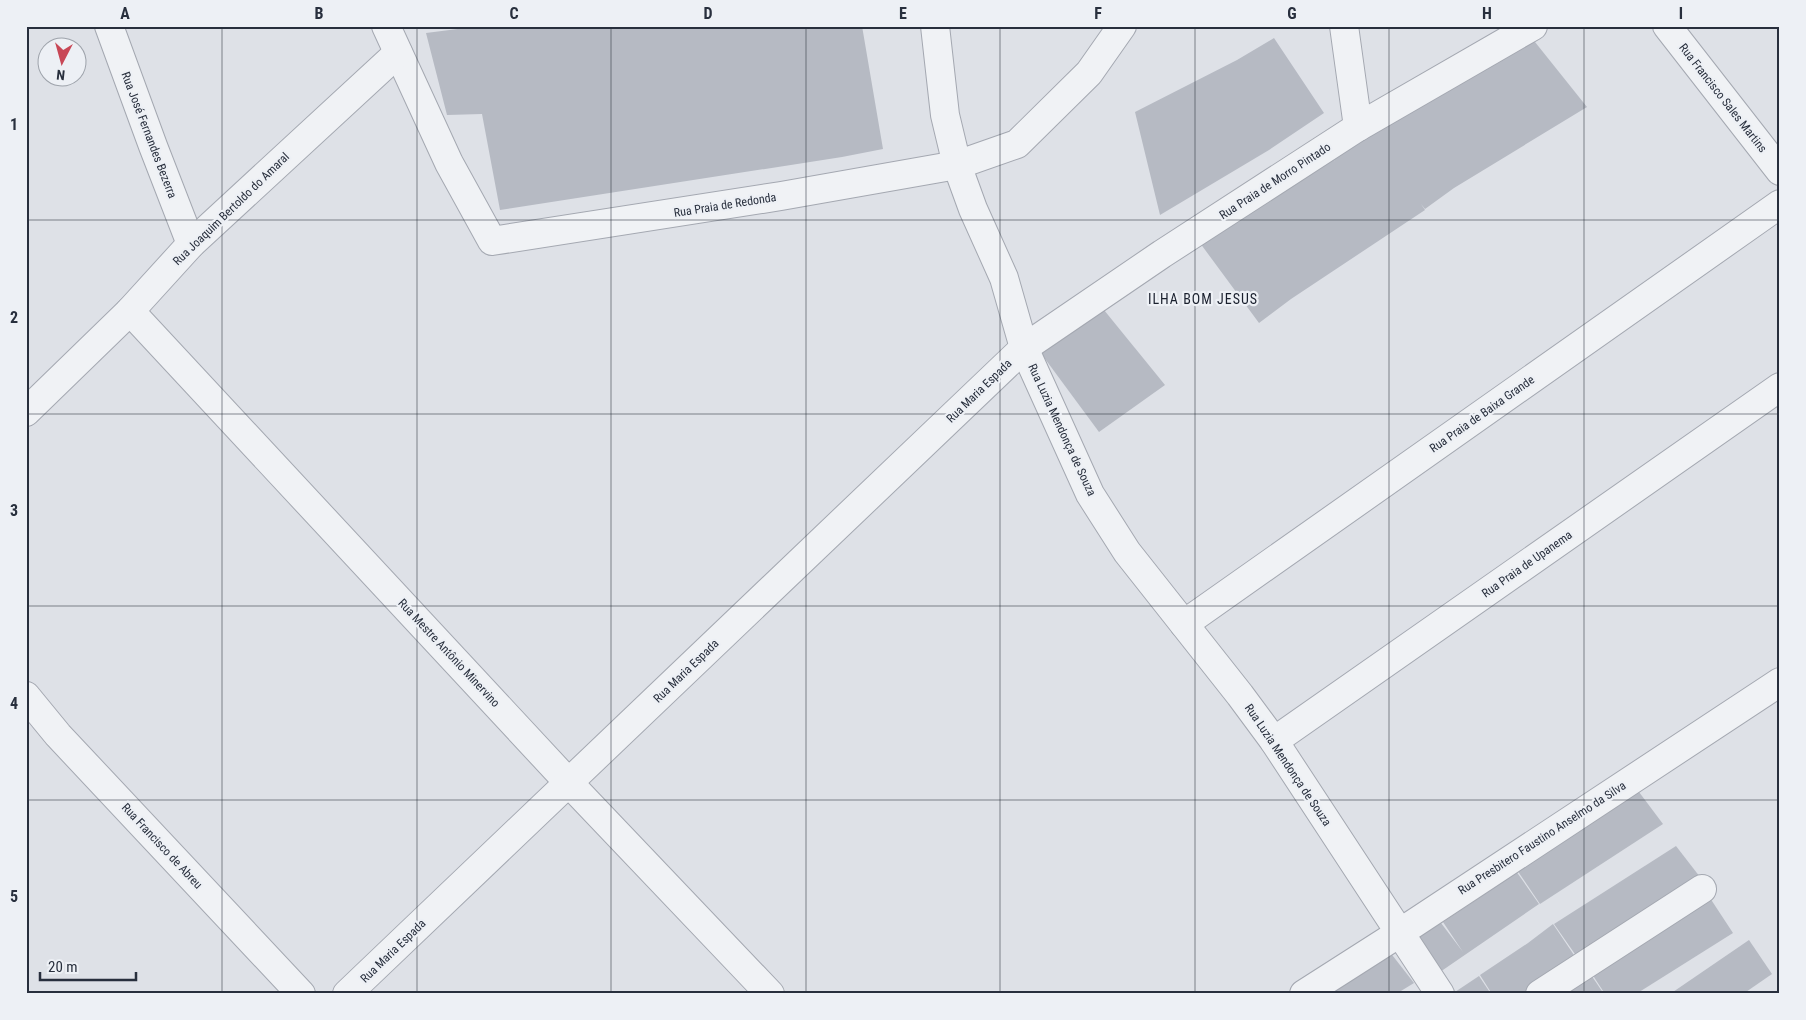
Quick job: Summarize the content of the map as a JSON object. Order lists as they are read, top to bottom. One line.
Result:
{"streets":{"street":["Rua Francisco Sales Martins","Rua José Fernandes Bezerra","Rua Praia de Morro Pintado","Rua Praia de Redonda","Rua Joaquim Bertoldo do Amaral","Rua Maria Espada","Rua Praia de Baixa Grande","Rua Luzia Mendonça de Souza","Rua Praia de Upanema","Rua Mestre Antônio Minervino","Rua Presbitero Faustino Anselmo da Silva","Rua Francisco de Abreu"]},"crossings":[["Rua José Fernandes Bezerra","Rua Joaquim Bertoldo do Amaral"],["Rua Praia de Morro Pintado","Rua Maria Espada"],["Rua Praia de Morro Pintado","Rua Luzia Mendonça de Souza"],["Rua Praia de Redonda","Rua Joaquim Bertoldo do Amaral"],["Rua Praia de Redonda","Rua Luzia Mendonça de Souza"],["Rua Joaquim Bertoldo do Amaral","Rua Mestre Antônio Minervino"],["Rua Maria Espada","Rua Luzia Mendonça de Souza"],["Rua Maria Espada","Rua Mestre Antônio Minervino"],["Rua Praia de Baixa Grande","Rua Luzia Mendonça de Souza"],["Rua Luzia Mendonça de Souza","Rua Praia de Upanema"],["Rua Luzia Mendonça de Souza","Rua Presbitero Faustino Anselmo da Silva"]],"districts":["ILHA BOM JESUS"],"scale_bar":"20 m","north":"bottom","grid":{"columns":["A","B","C","D","E","F","G","H","I"],"rows":["1","2","3","4","5"]}}
